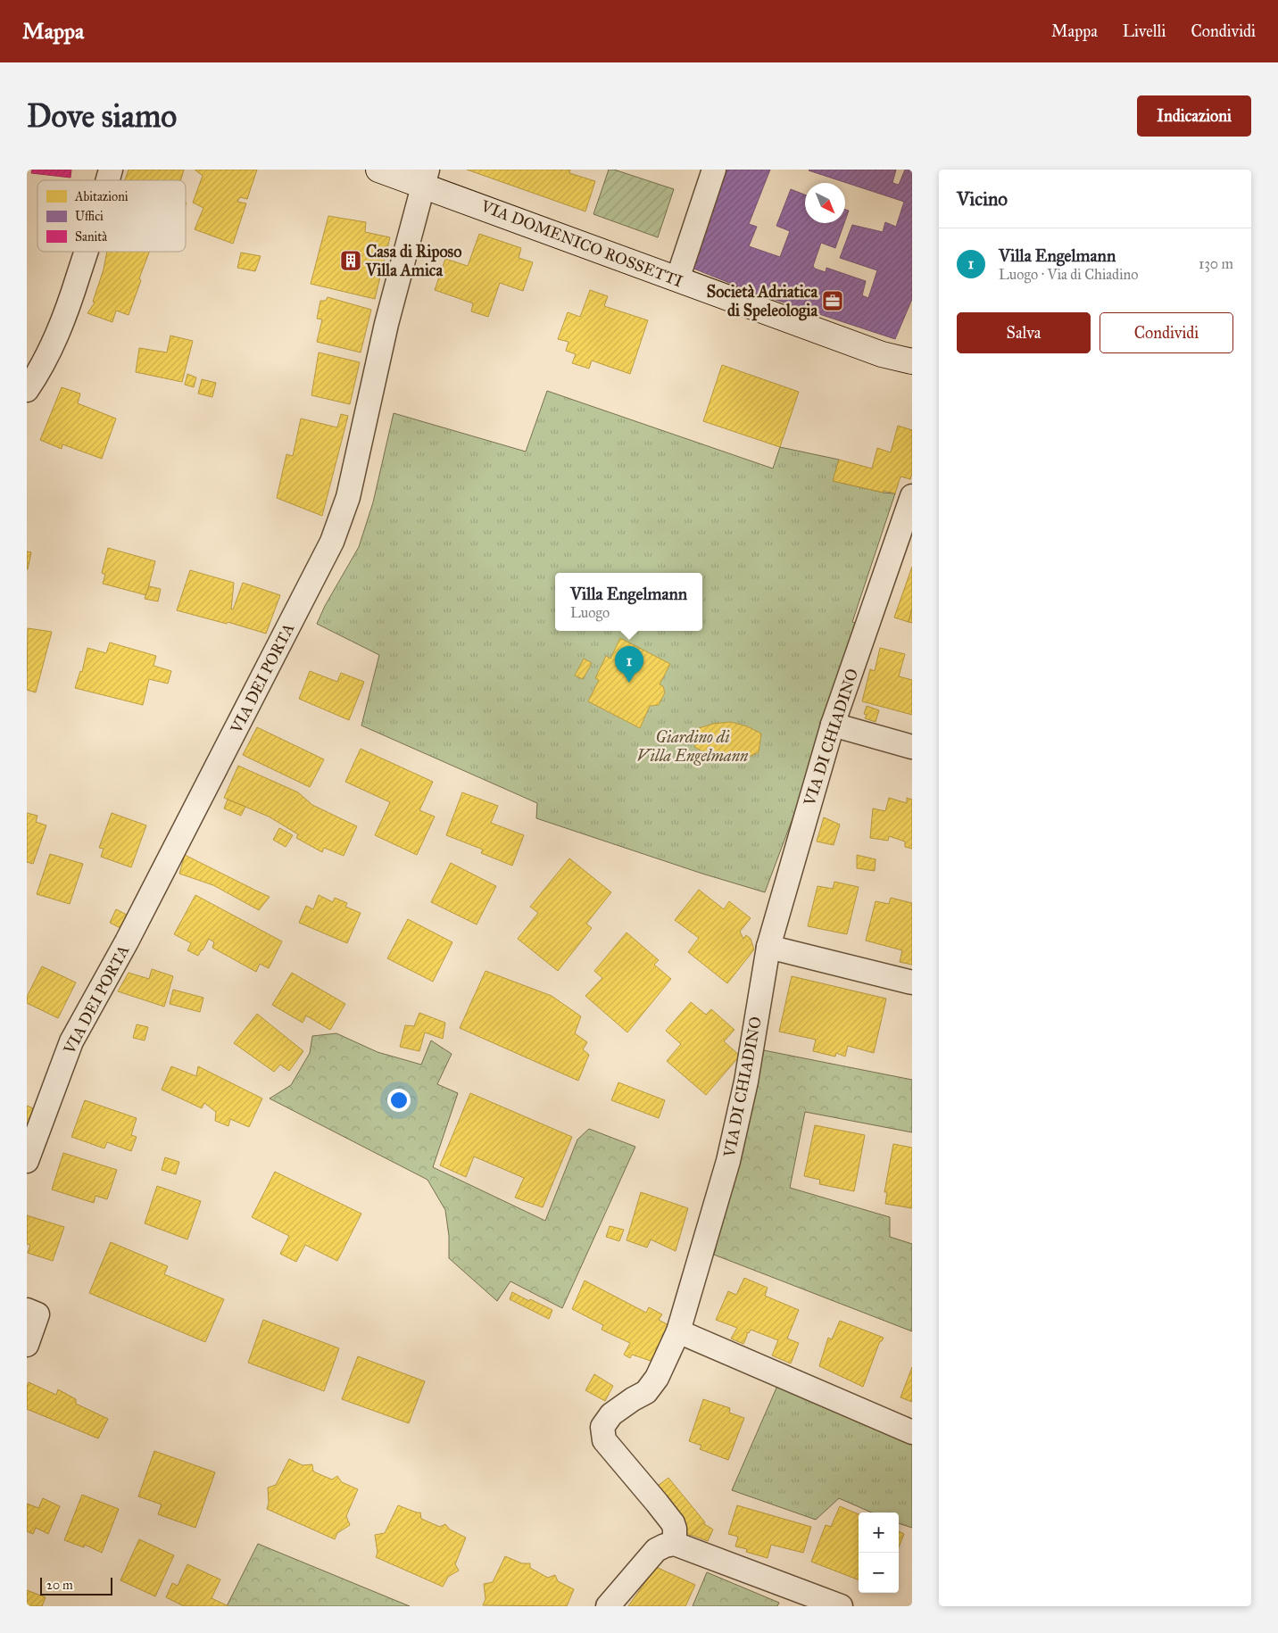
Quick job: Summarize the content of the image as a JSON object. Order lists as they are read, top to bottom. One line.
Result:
{"streets":{"main road":["VIA DOMENICO ROSSETTI"],"street":["VIA DEI PORTA","VIA DI CHIADINO"]},"crossings":[["VIA DOMENICO ROSSETTI","VIA DEI PORTA"]],"parks":["Giardino di Villa Engelmann"],"places":{"building":["Casa di Riposo Villa Amica"],"office":["Società Adriatica di Speleologia"]},"legend":["Abitazioni","Uffici","Sanità"],"scale_bar":"20 m","north":"bottom right","page":{"header":"Mappa","nav":["Mappa","Livelli","Condividi"],"buttons":["Indicazioni",["Salva","Condividi"]],"title":"Dove siamo","heading":"Vicino","list":[{"mark":"1","name":"Villa Engelmann","note":"Luogo · Via di Chiadino","value":"130 m"}],"popup":["Villa Engelmann","Luogo"],"pins":"1","map_buttons":["+","−"],"scale":"20 m"}}
